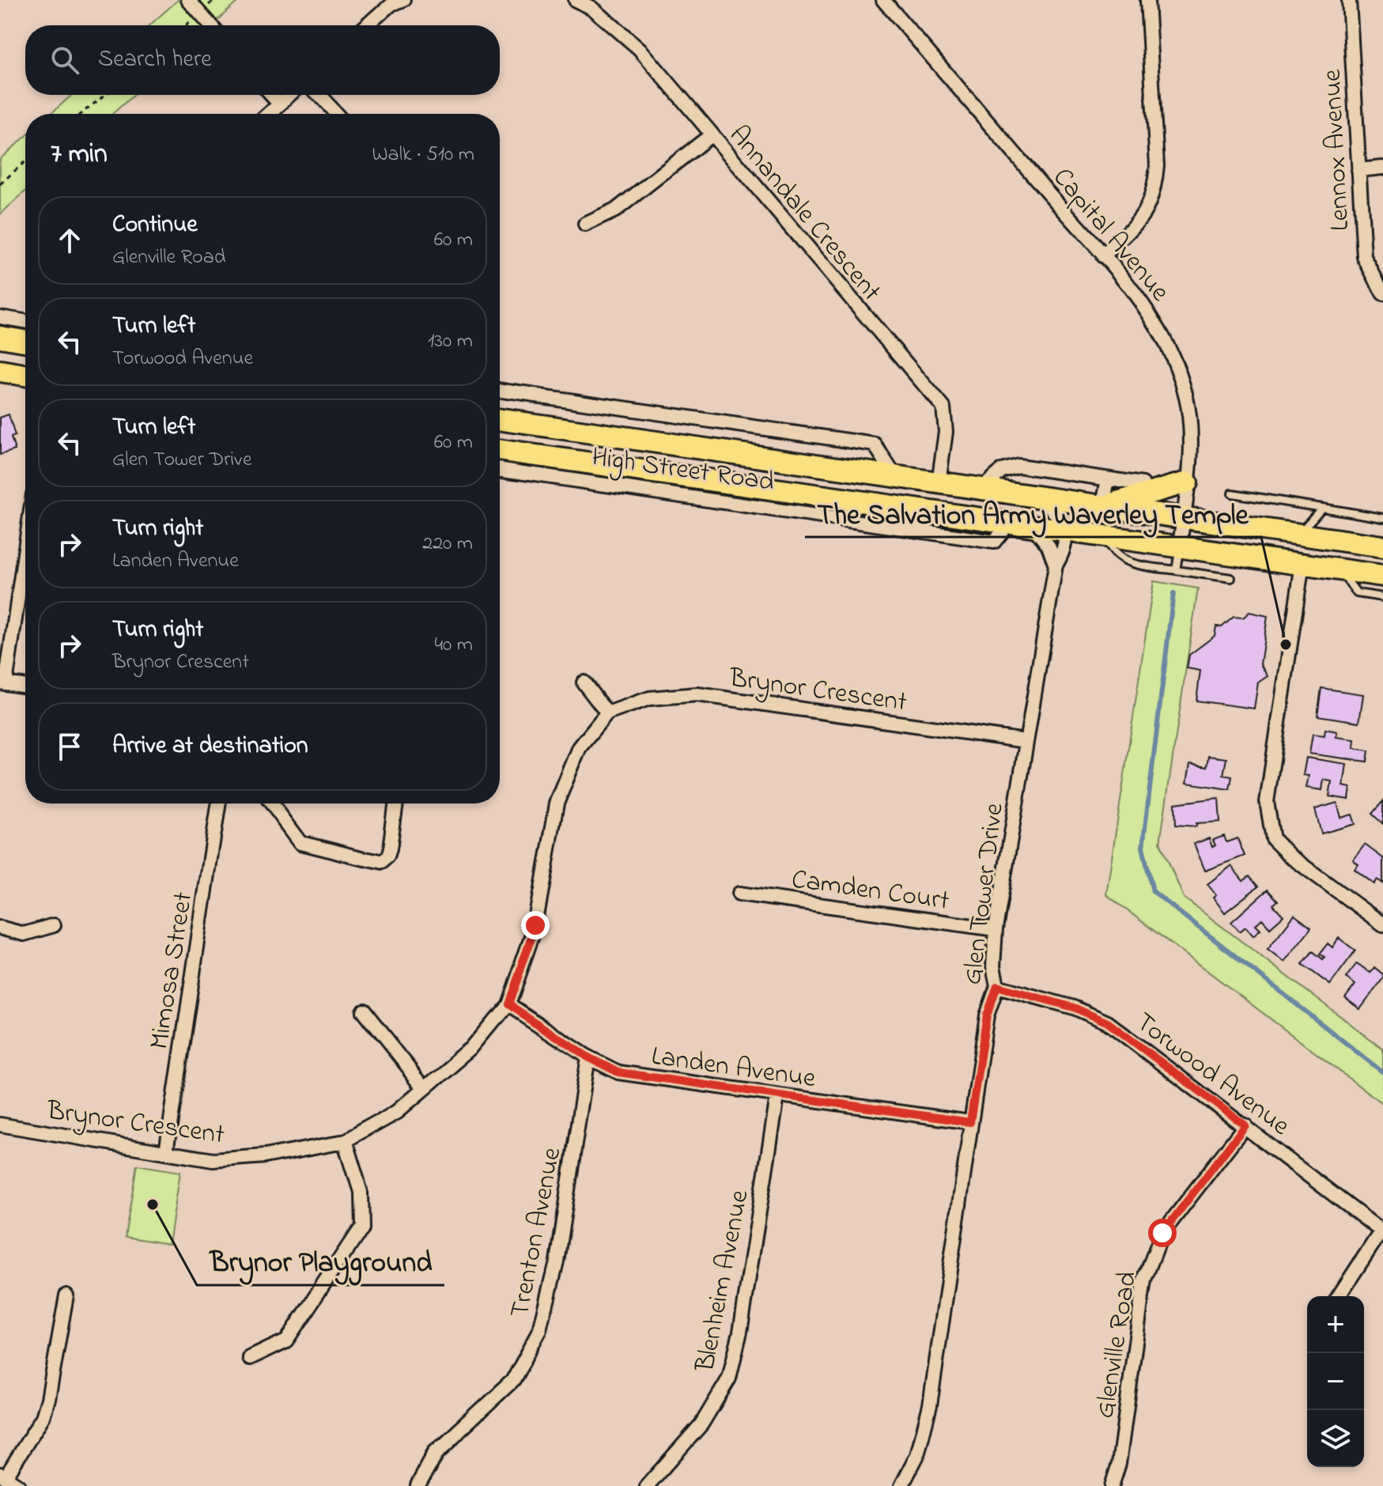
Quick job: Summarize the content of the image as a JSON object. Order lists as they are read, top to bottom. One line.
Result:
{"streets":{"main road":["High Street Road"],"street":["Lennox Avenue","Annandale Crescent","Capital Avenue","Brynor Crescent","Camden Court","Glen Tower Drive","Mimosa Street","Landen Avenue","Torwood Avenue","Trenton Avenue","Blenheim Avenue","Glenville Road"]},"crossings":[["Annandale Crescent","High Street Road"],["Capital Avenue","High Street Road"],["High Street Road","Glen Tower Drive"],["Brynor Crescent","Glen Tower Drive"],["Brynor Crescent","Mimosa Street"],["Brynor Crescent","Landen Avenue"],["Camden Court","Glen Tower Drive"],["Glen Tower Drive","Landen Avenue"],["Glen Tower Drive","Torwood Avenue"],["Landen Avenue","Trenton Avenue"],["Landen Avenue","Blenheim Avenue"],["Torwood Avenue","Glenville Road"]],"places":["The Salvation Army Waverley Temple","Brynor Playground"],"page":{"search":"Search here","heading":["7 min","Walk · 510 m"],"list":[["Continue","Glenville Road","60 m"],["Turn left","Torwood Avenue","130 m"],["Turn left","Glen Tower Drive","60 m"],["Turn right","Landen Avenue","220 m"],["Turn right","Brynor Crescent","40 m"],"Arrive at destination"],"map_buttons":["+","−"]}}
